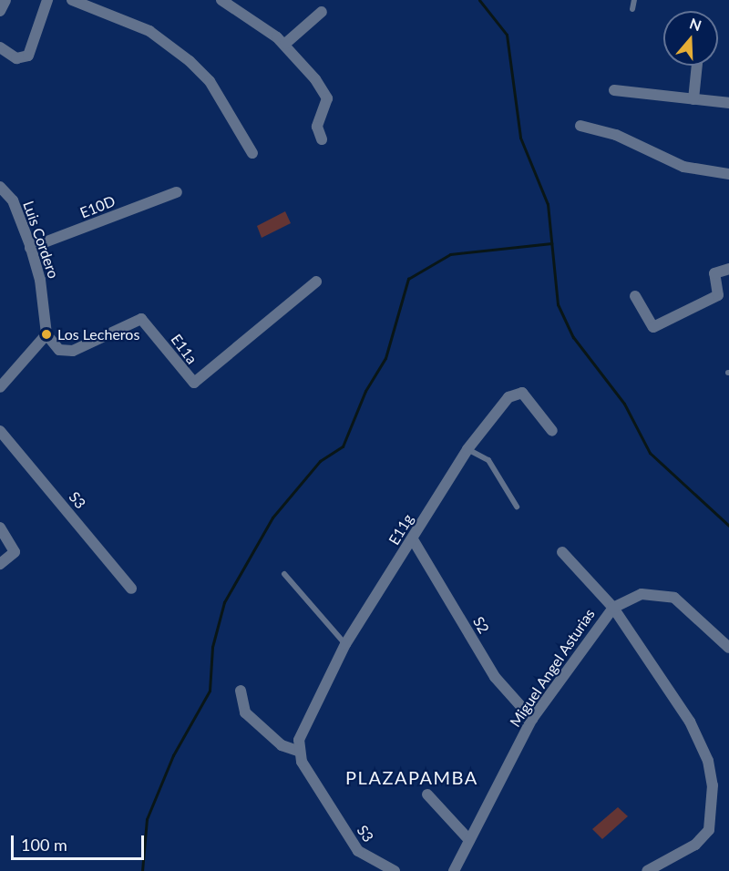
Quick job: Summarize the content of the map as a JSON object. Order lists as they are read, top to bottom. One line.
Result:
{"streets":{"street":["E10D","Luis Cordero","E11a","S3","E11g","S2","Miguel Angel Asturias"]},"crossings":[["E10D","Luis Cordero"],["Luis Cordero","E11a"],["S3","E11g"],["E11g","S2"],["S2","Miguel Angel Asturias"]],"districts":["PLAZAPAMBA"],"places":["Los Lecheros"],"scale_bar":"100 m","north":"top"}
